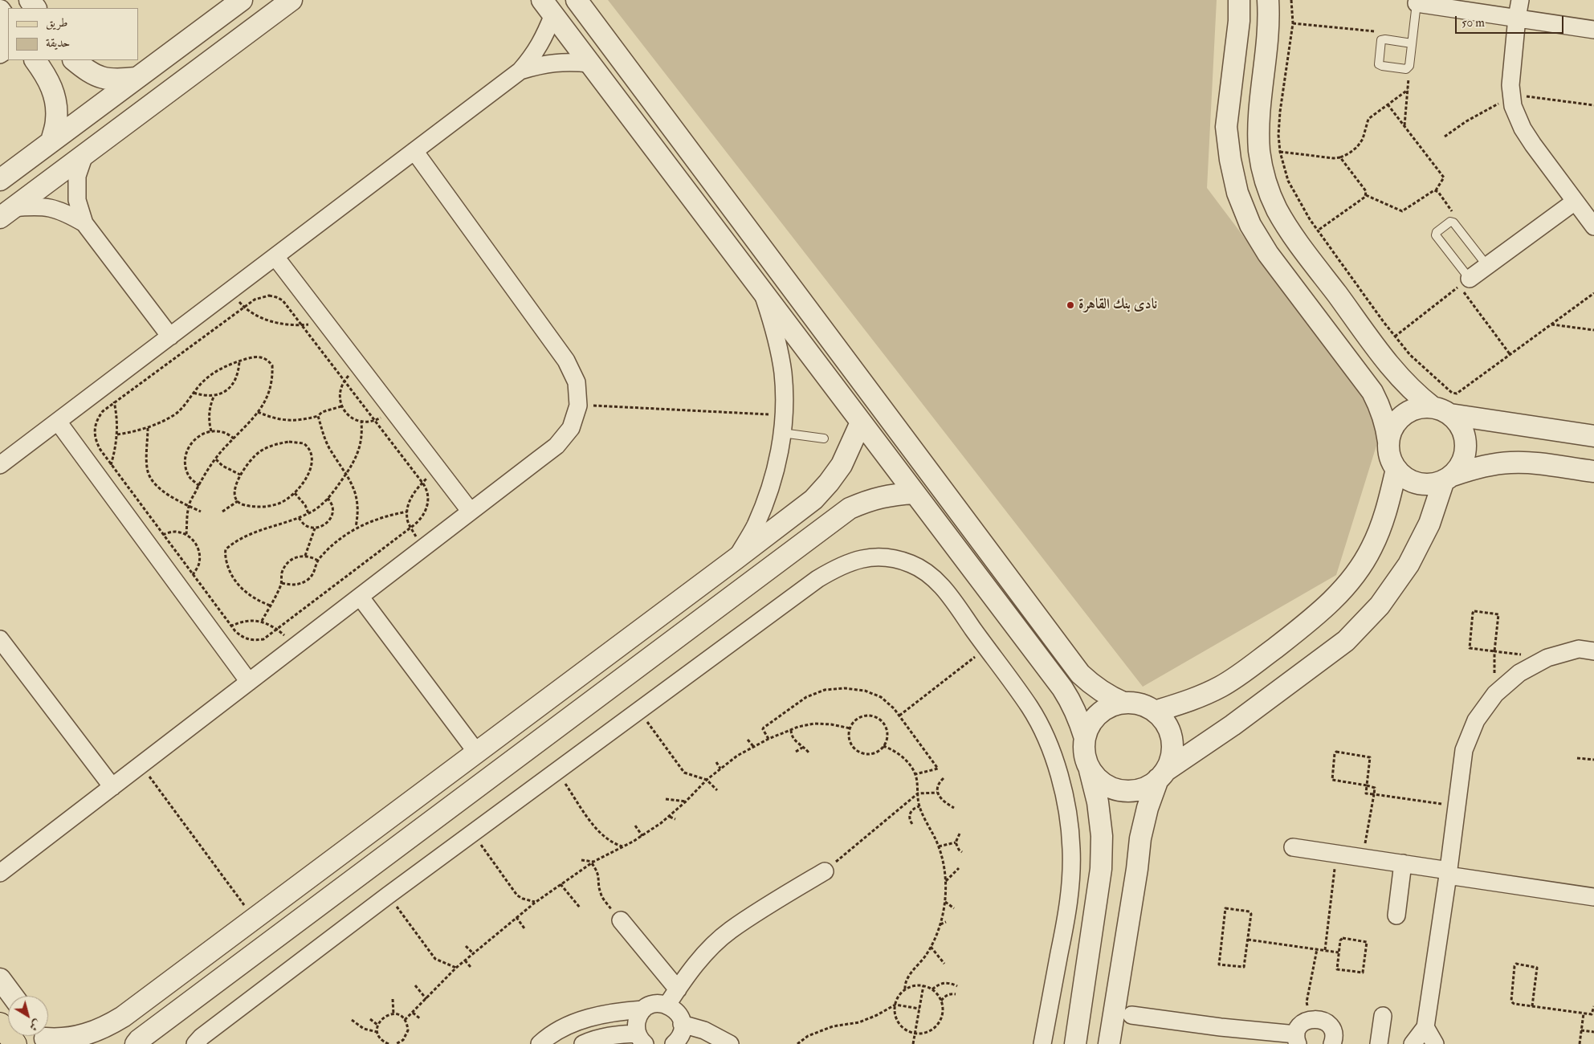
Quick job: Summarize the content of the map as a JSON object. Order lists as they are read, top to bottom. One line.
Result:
{"places":["نادى بنك القاهرة"],"legend":["طريق","حديقة"],"scale_bar":"50 m","north":"bottom right"}
